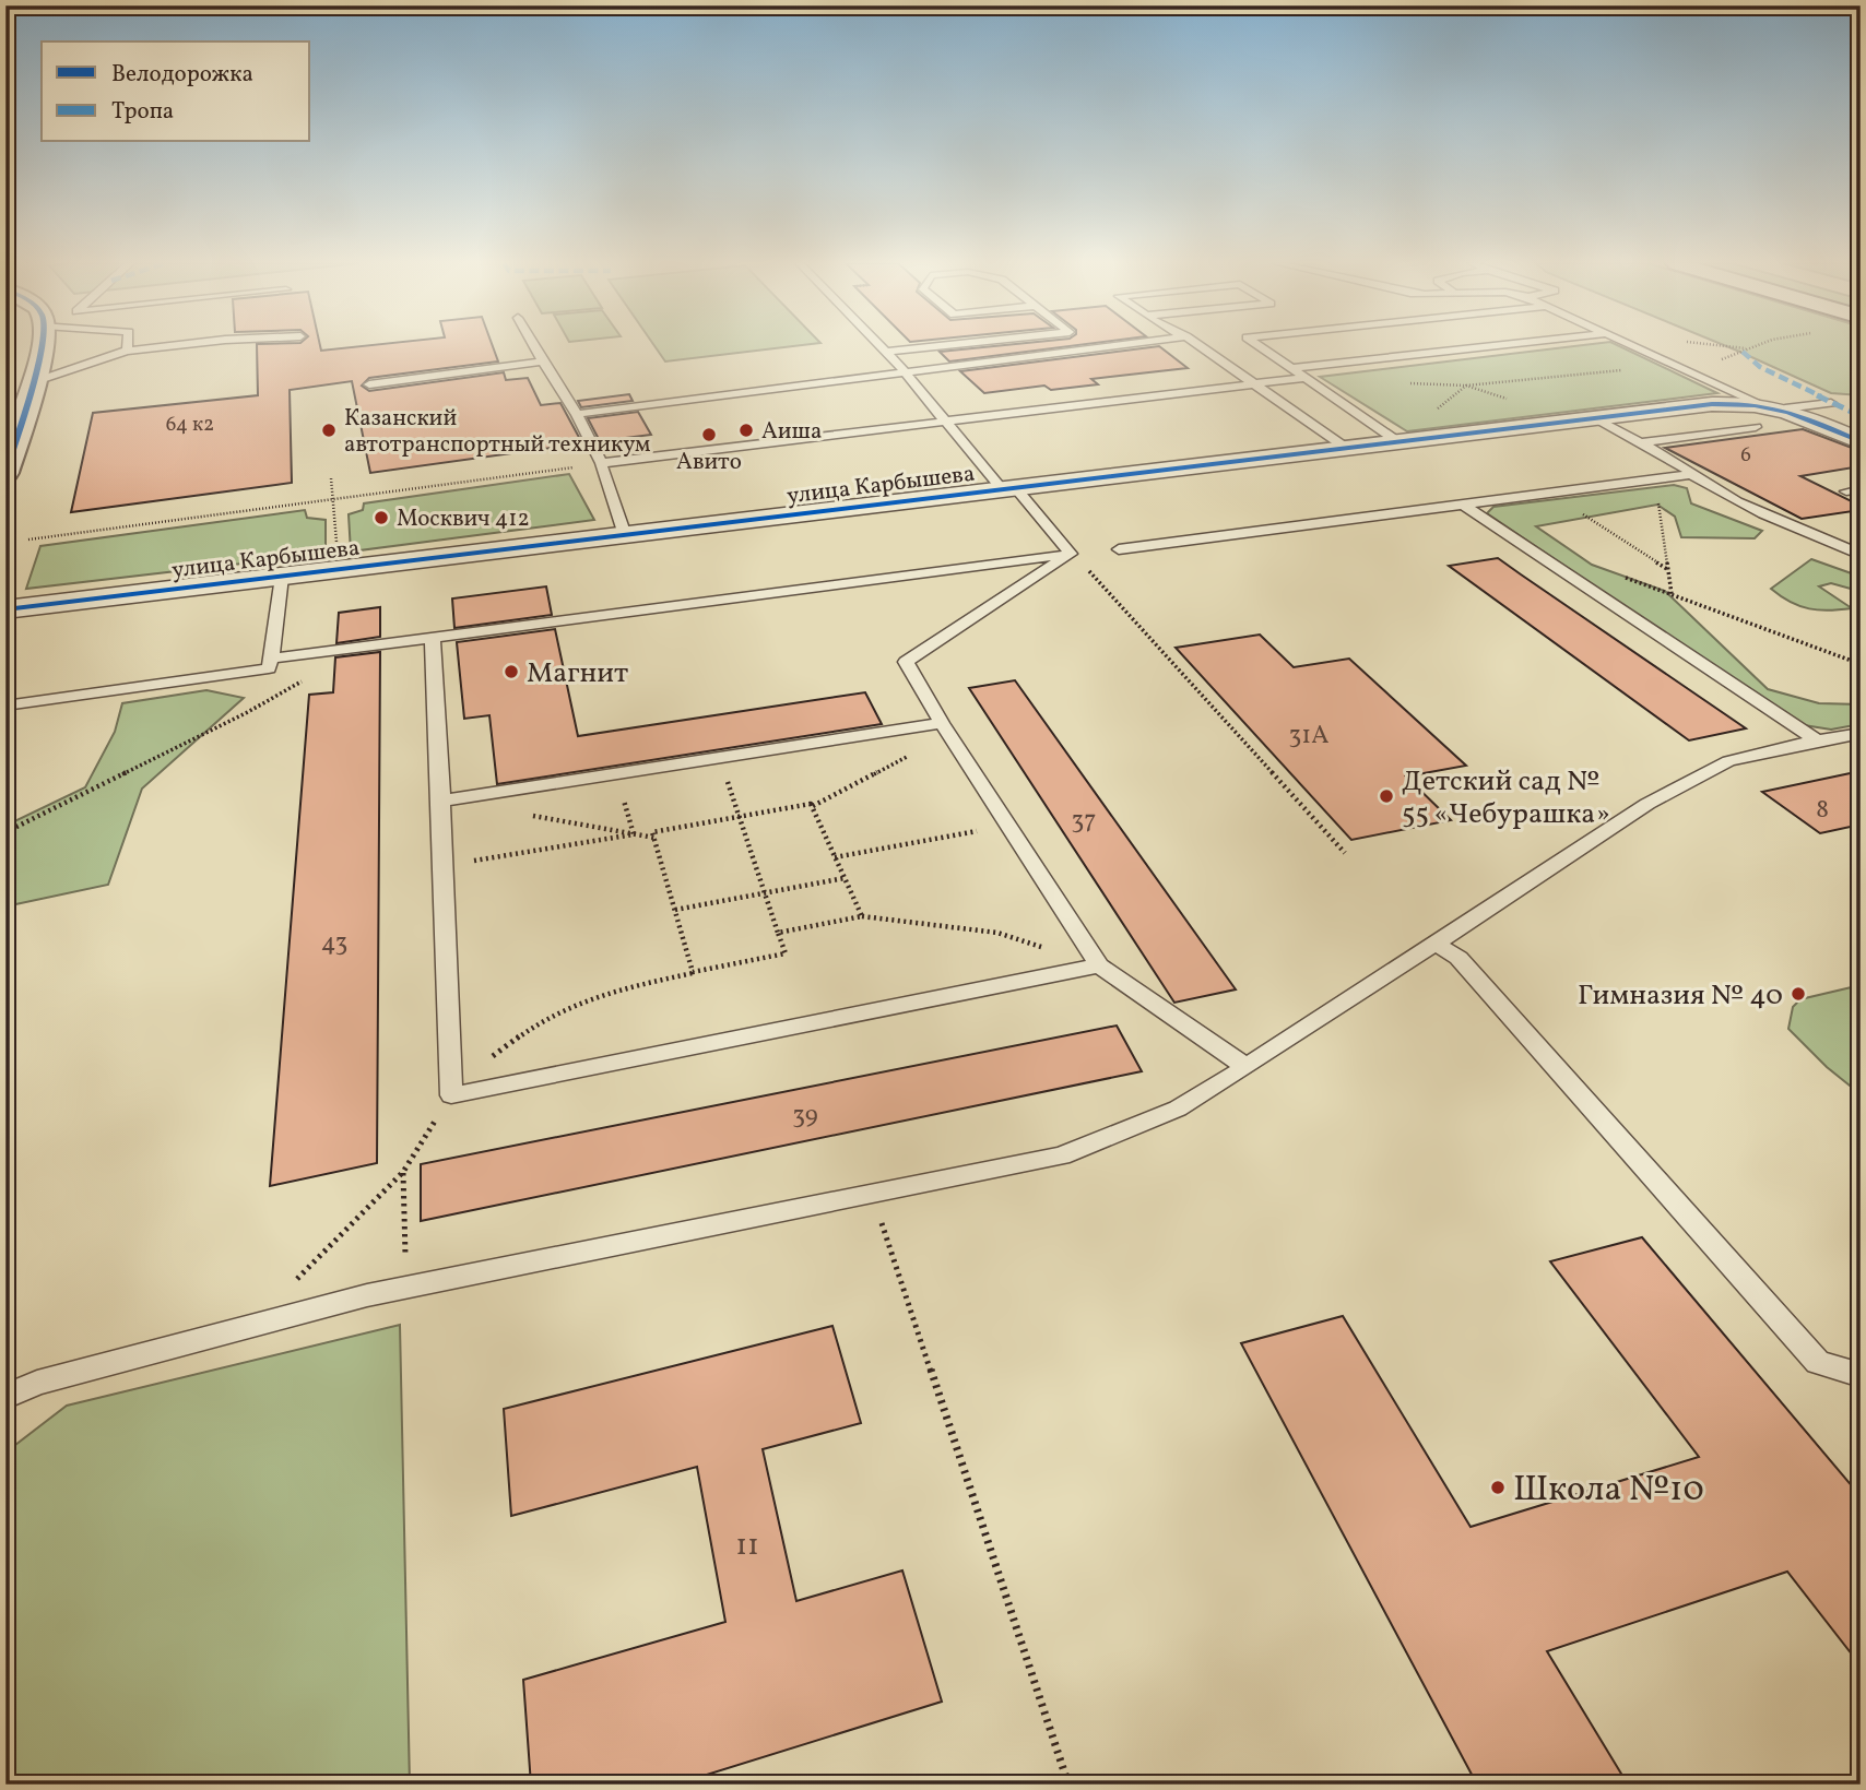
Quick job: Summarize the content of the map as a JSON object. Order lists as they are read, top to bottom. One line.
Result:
{"streets":{"street":["улица Карбышева"]},"places":["Казанский автотранспортный техникум","Аиша","Авито","Москвич 412","Магнит","Детский сад № 55 «Чебурашка»","Гимназия № 40","Школа №10"],"house_numbers":["64 к2","6","31А","8","37","43","39","11"],"legend":["Велодорожка","Тропа"]}
